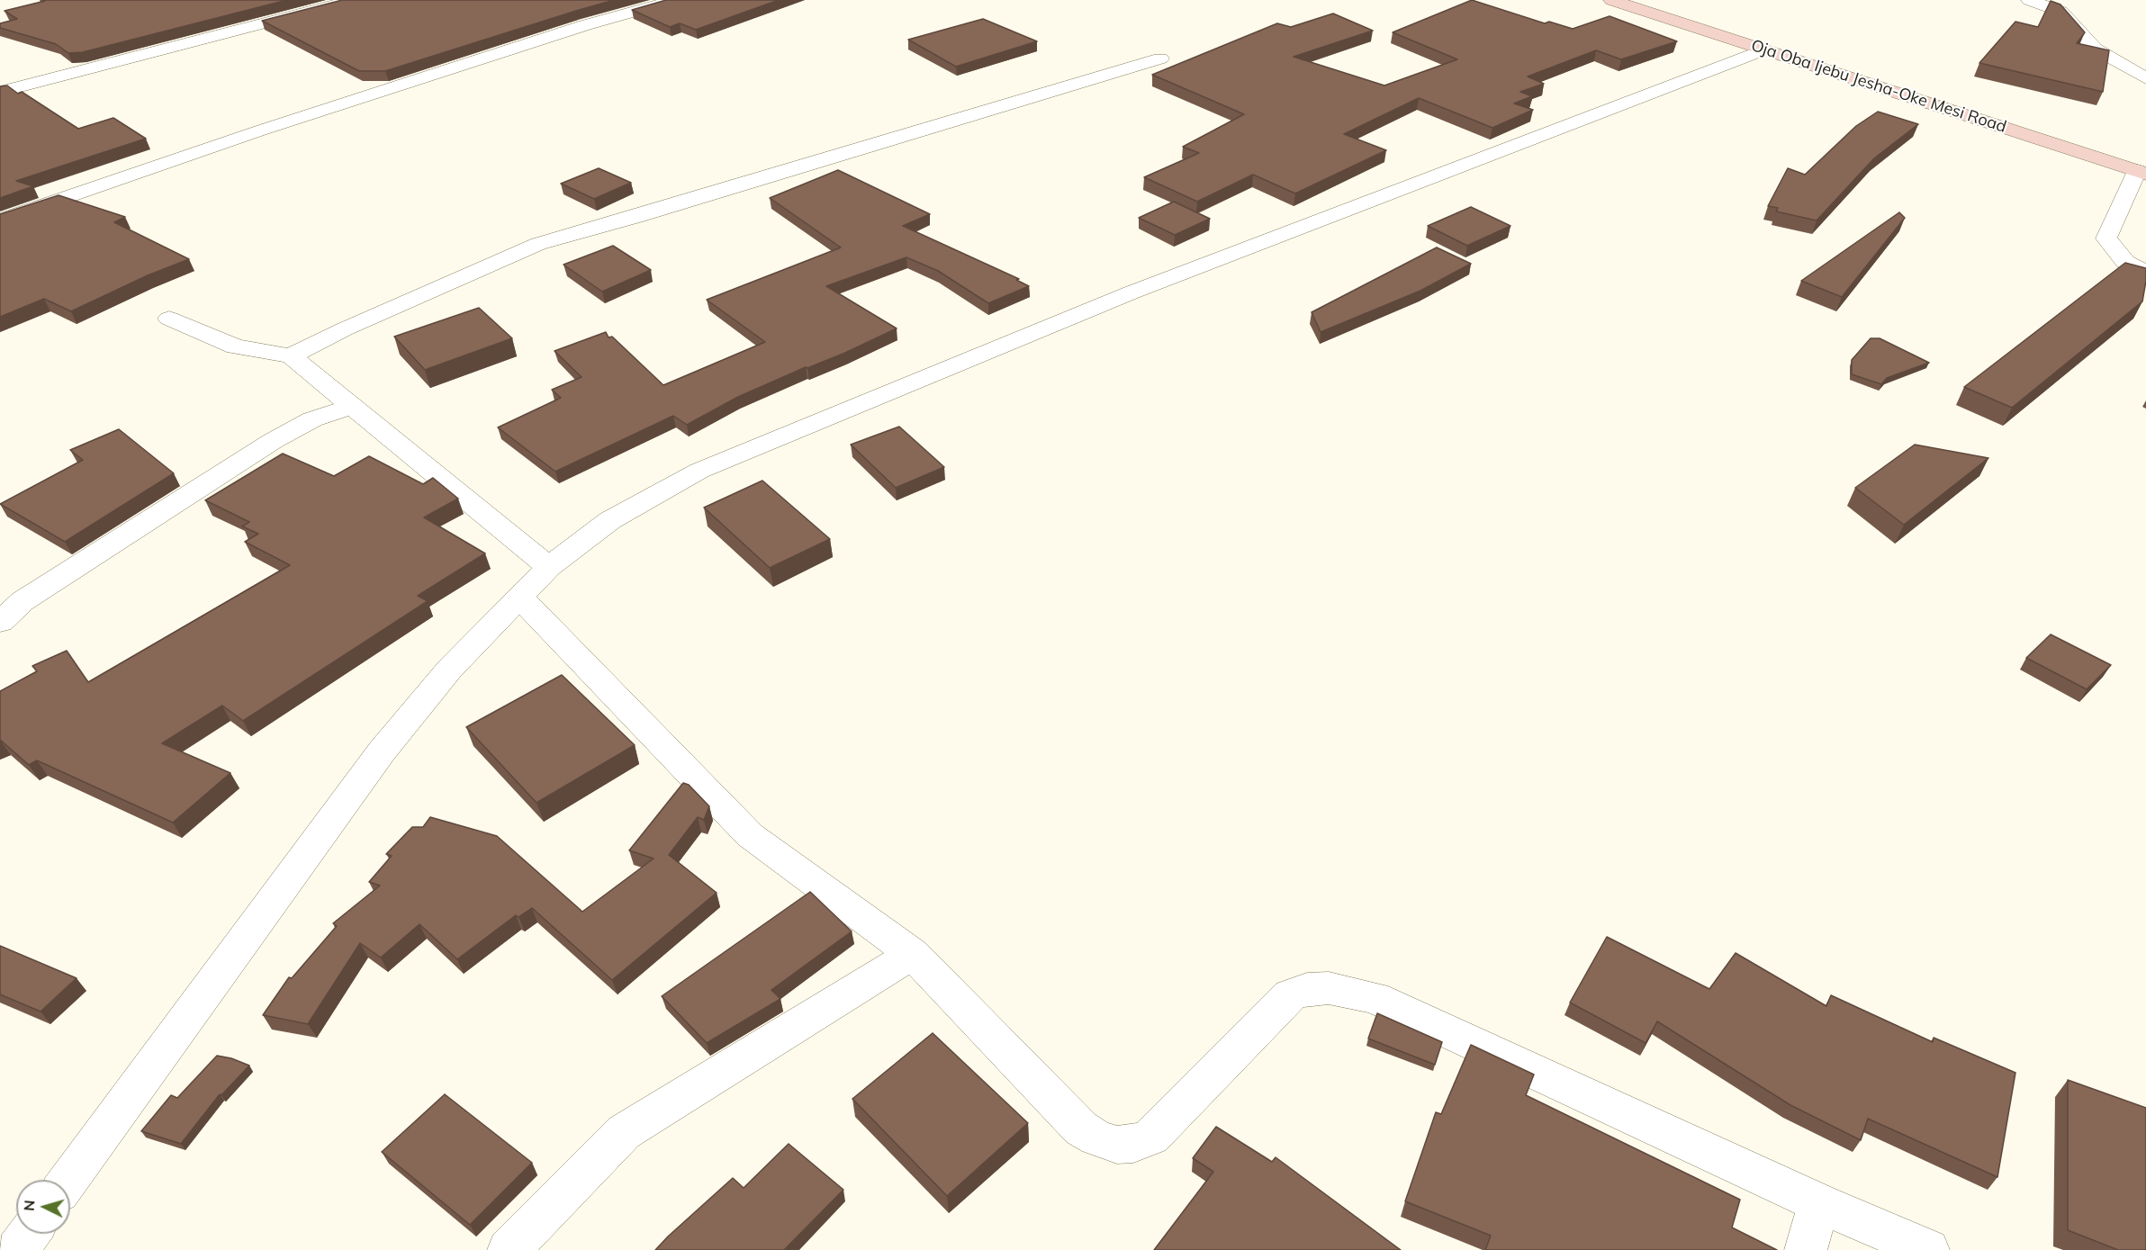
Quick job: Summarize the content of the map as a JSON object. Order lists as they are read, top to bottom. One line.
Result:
{"streets":{"main road":["Oja Oba Ijebu Jesha-Oke Mesi Road"]},"north":"left"}
